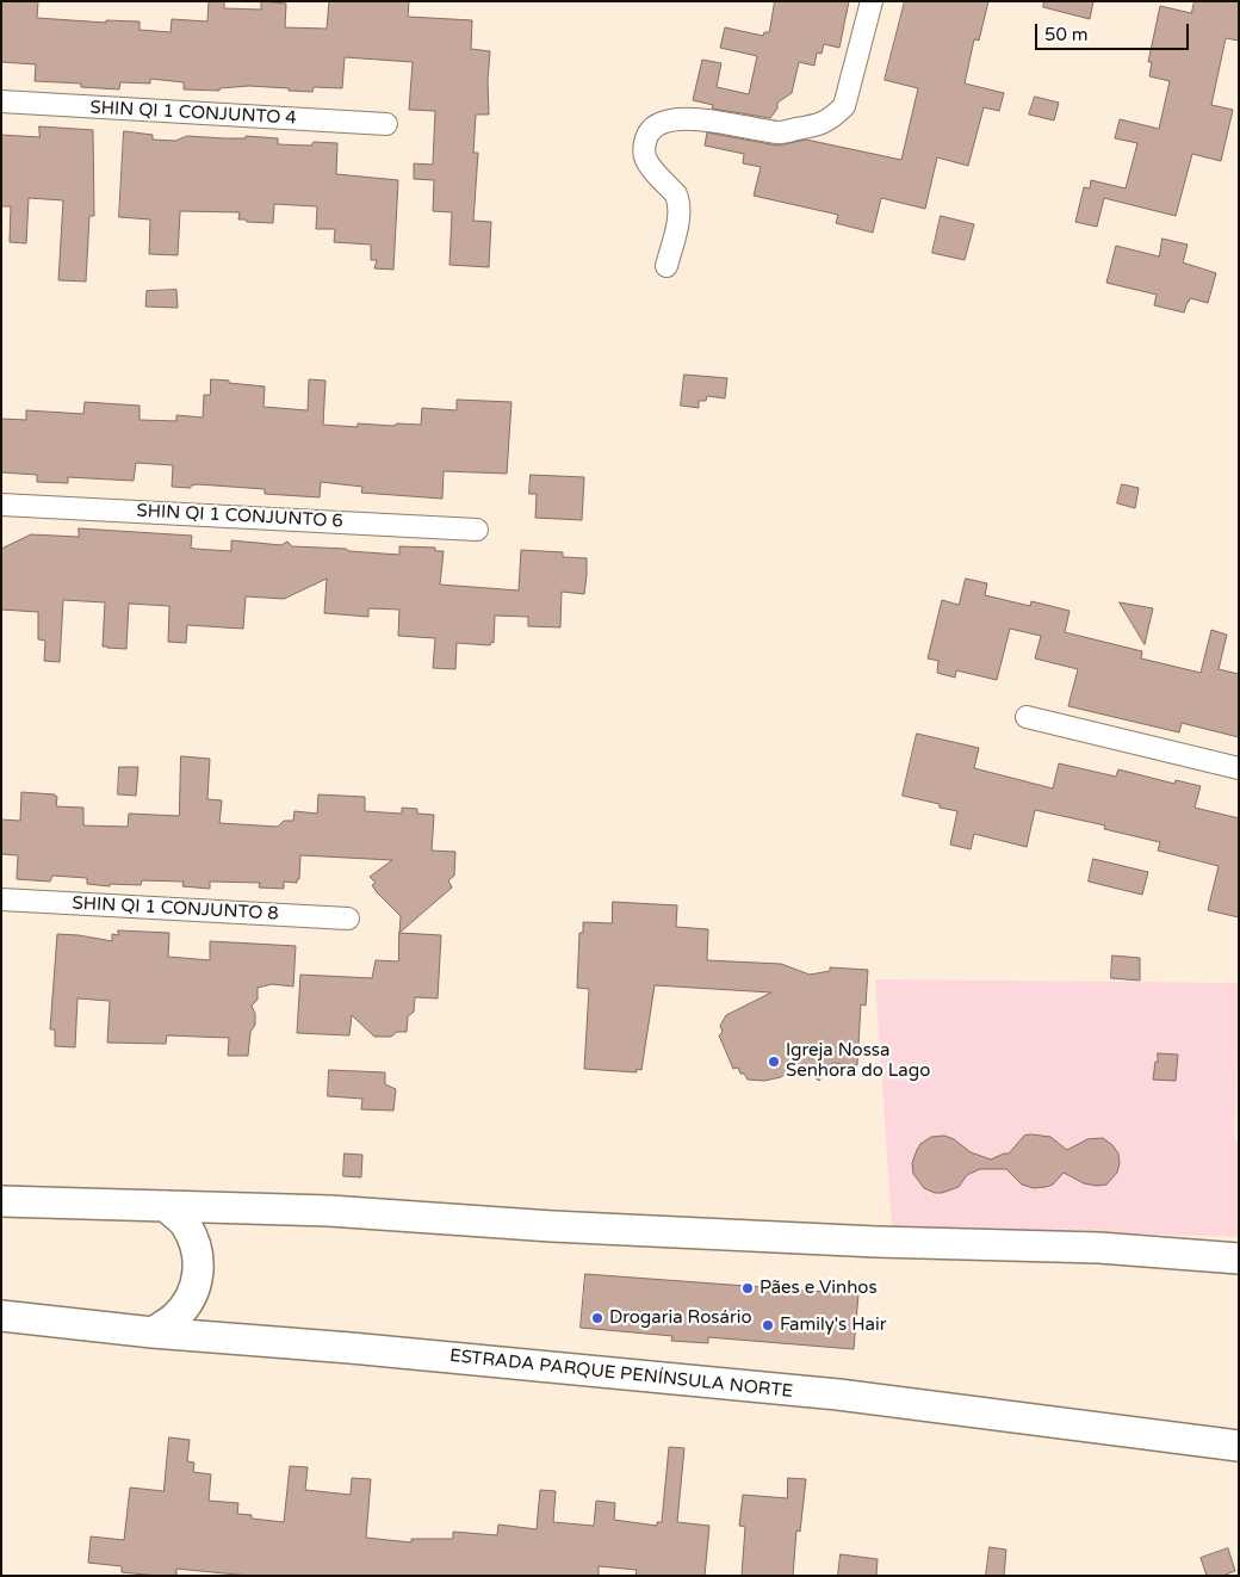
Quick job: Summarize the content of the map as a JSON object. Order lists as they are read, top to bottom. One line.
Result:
{"streets":{"main road":["ESTRADA PARQUE PENÍNSULA NORTE"],"street":["SHIN QI 1 CONJUNTO 4","SHIN QI 1 CONJUNTO 6","SHIN QI 1 CONJUNTO 8"]},"places":["Igreja Nossa Senhora do Lago","Pães e Vinhos","Drogaria Rosário","Family's Hair"],"scale_bar":"50 m"}
